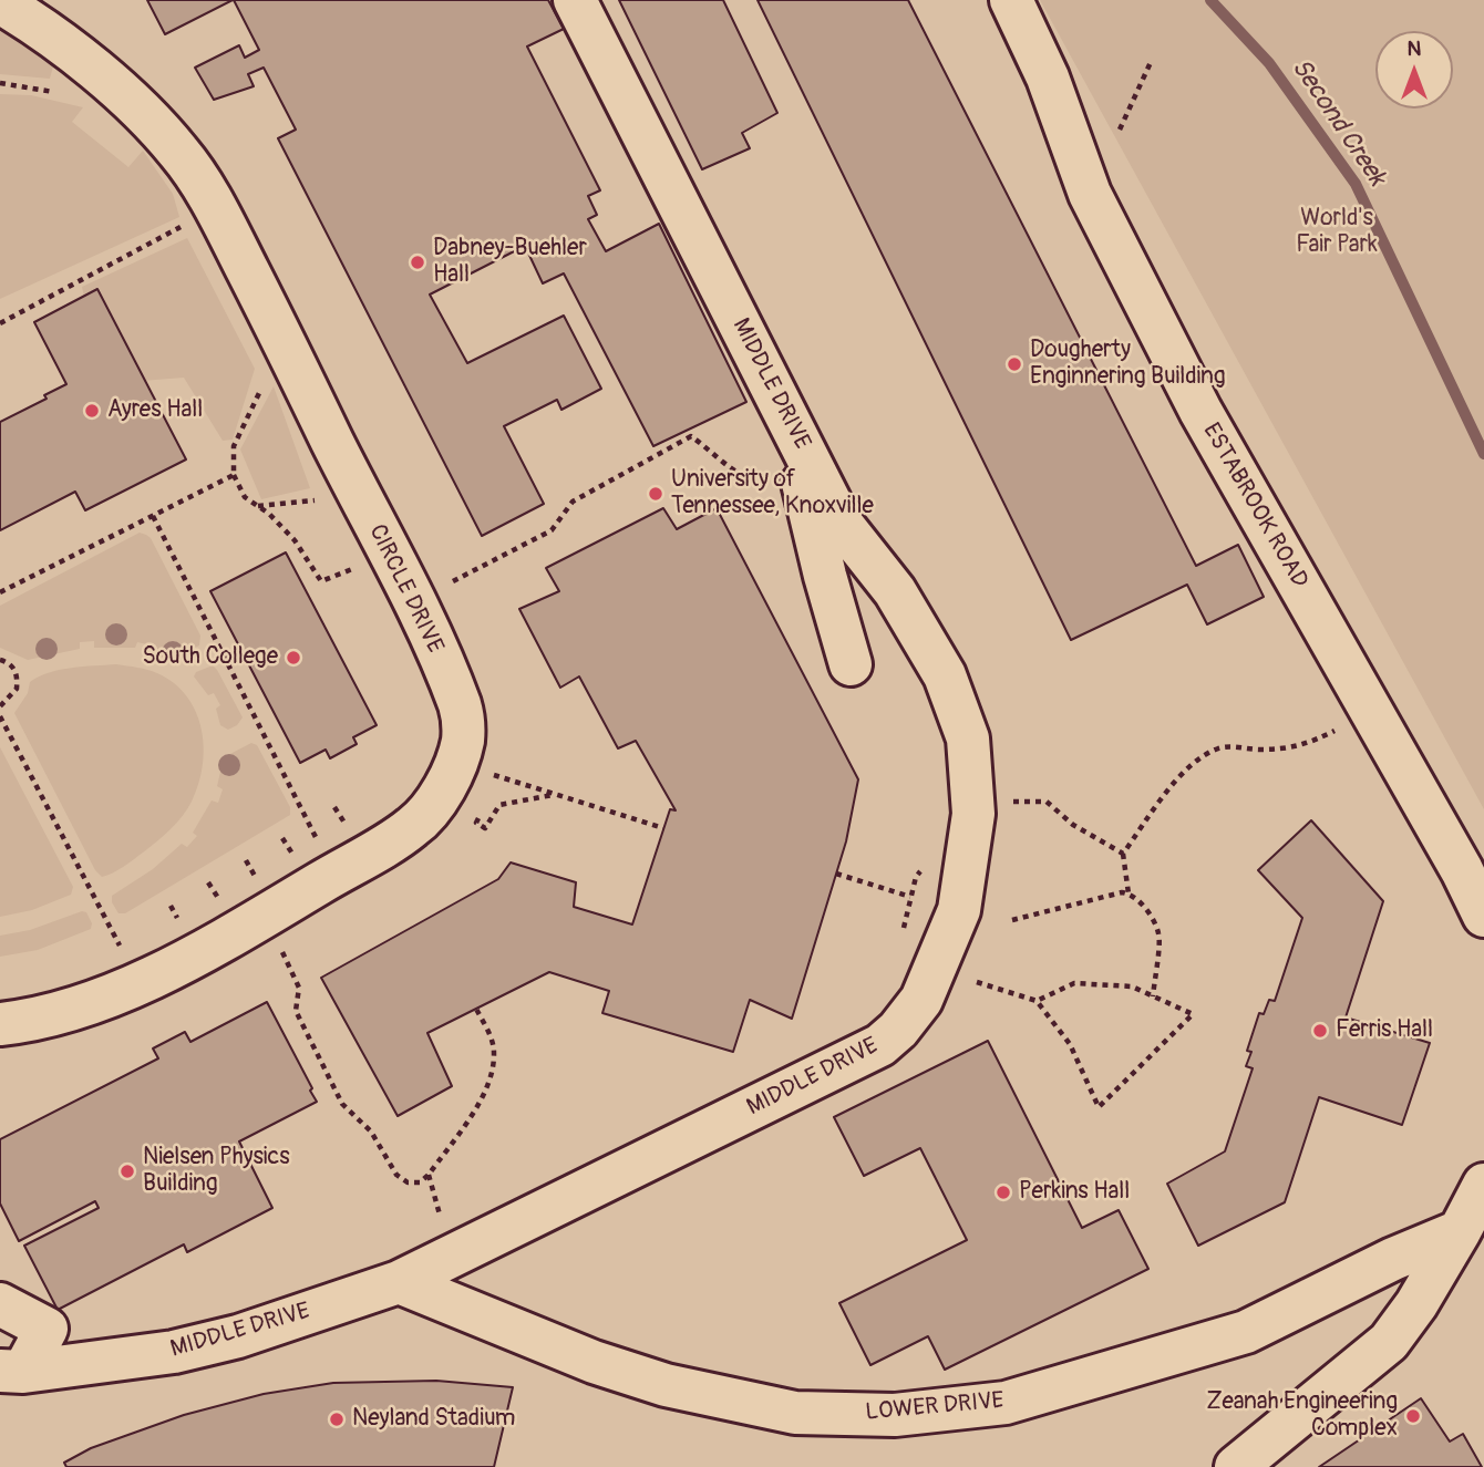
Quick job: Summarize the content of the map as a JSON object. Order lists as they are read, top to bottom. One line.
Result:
{"streets":{"street":["MIDDLE DRIVE","ESTABROOK ROAD","CIRCLE DRIVE","LOWER DRIVE"]},"crossings":[["MIDDLE DRIVE","LOWER DRIVE"]],"water":["Second Creek"],"parks":["World's Fair Park"],"places":["Dabney-Buehler Hall","Dougherty Enginnering Building","Ayres Hall","University of Tennessee, Knoxville","South College","Ferris Hall","Nielsen Physics Building","Perkins Hall","Zeanah Engineering Complex","Neyland Stadium"],"north":"top"}
